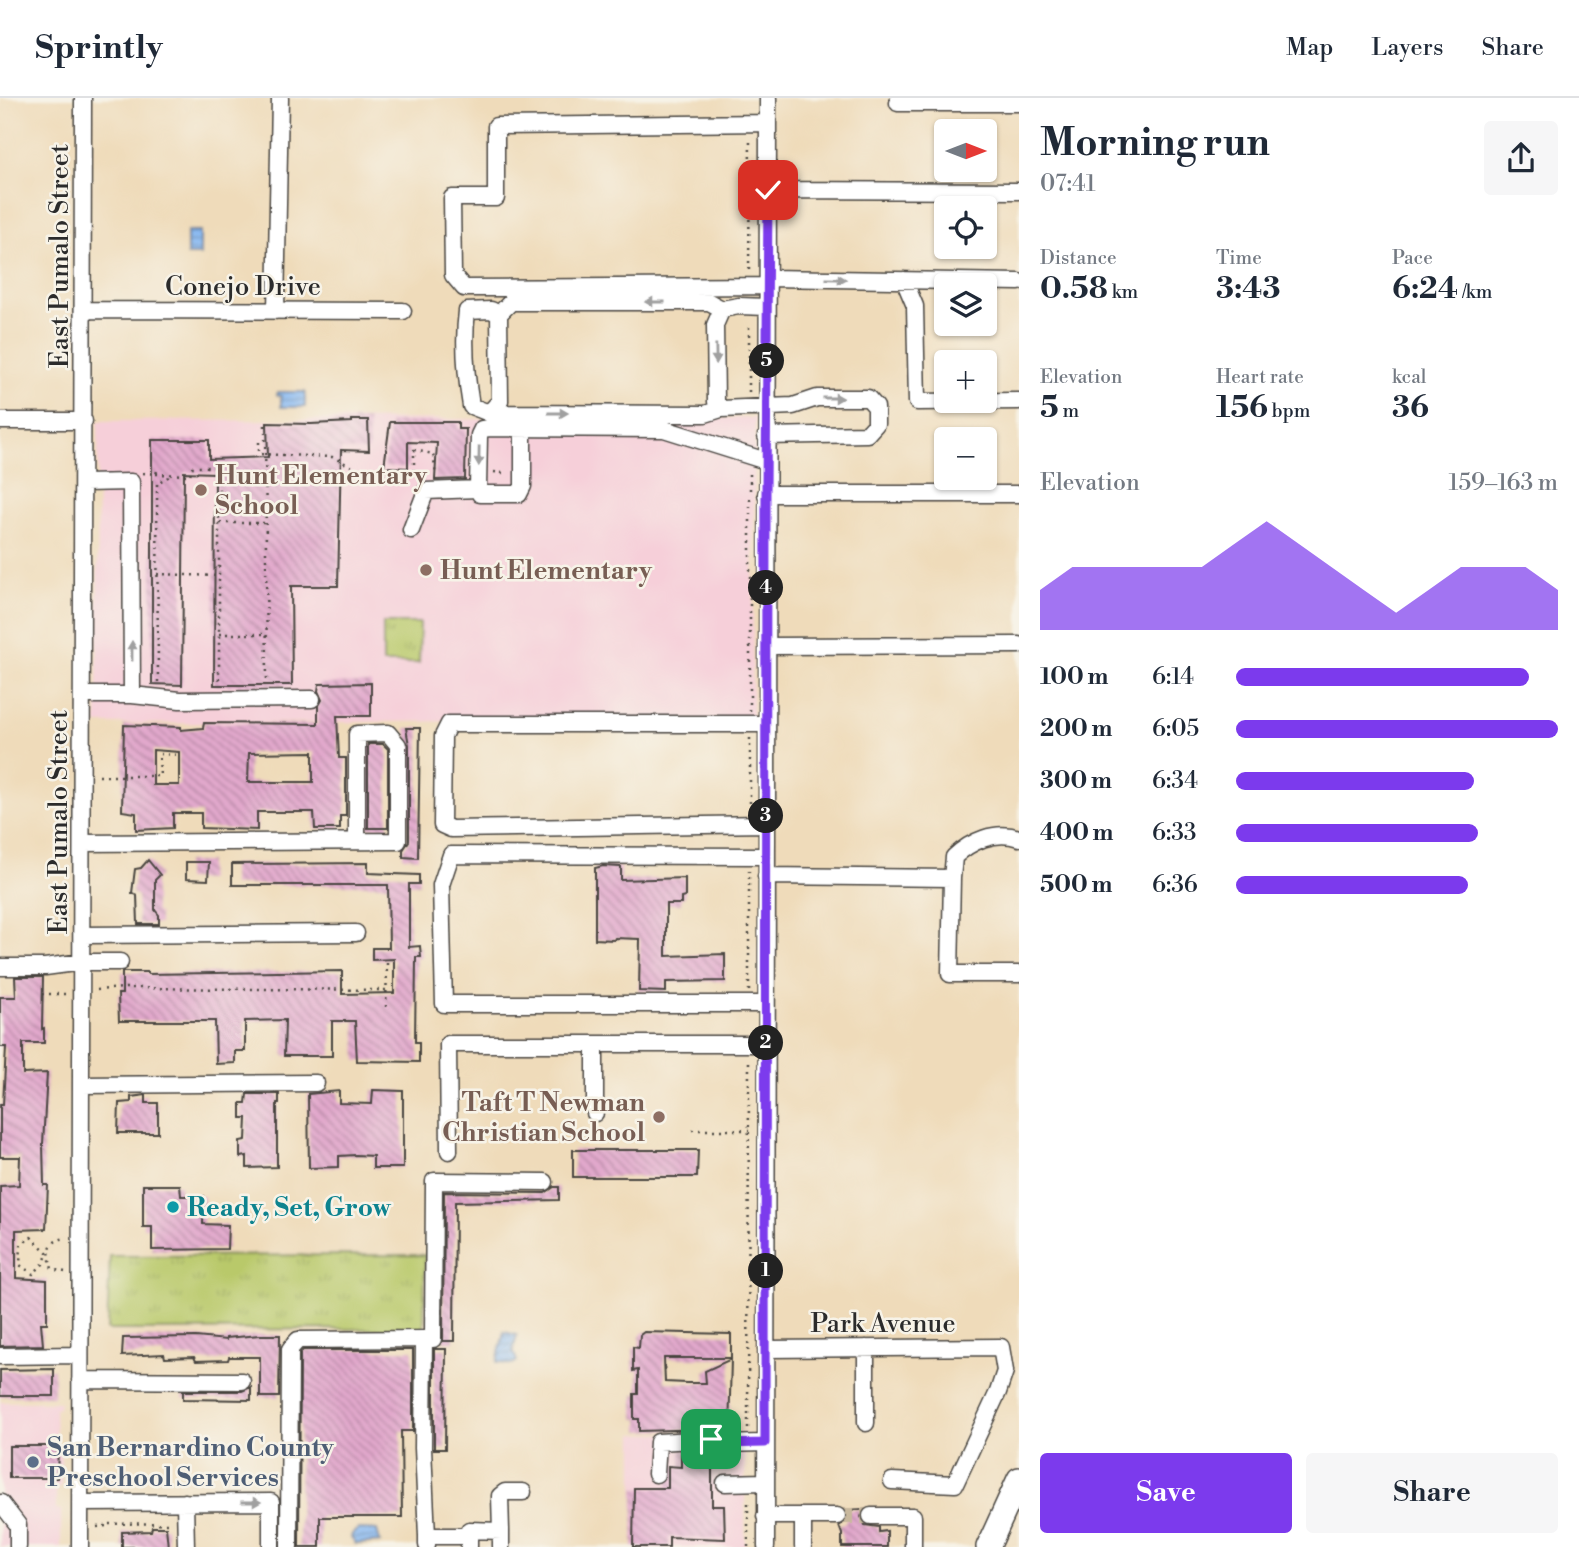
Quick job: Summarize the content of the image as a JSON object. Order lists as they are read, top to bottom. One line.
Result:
{"streets":{"street":["East Pumalo Street","Conejo Drive","Park Avenue"]},"crossings":[["East Pumalo Street","Conejo Drive"]],"places":["Hunt Elementary School","Hunt Elementary","Taft T Newman Christian School","Ready, Set, Grow","San Bernardino County Preschool Services"],"north":"right","page":{"header":"Sprintly","nav":["Map","Layers","Share"],"heading":["Morning run","07:41"],"map_buttons":["+","−"],"stats":[["Distance","0.58 km"],["Time","3:43"],["Pace","6:24 /km"],["Elevation","5 m"],["Heart rate","156 bpm"],["kcal","36"]],"pins":["5","4","3","2","1"],"chart":["Elevation","159–163 m"],"list":[{"name":"100 m","note":"6:14"},{"name":"200 m","note":"6:05"},{"name":"300 m","note":"6:34"},{"name":"400 m","note":"6:33"},{"name":"500 m","note":"6:36"}],"buttons":["Save","Share"]}}
